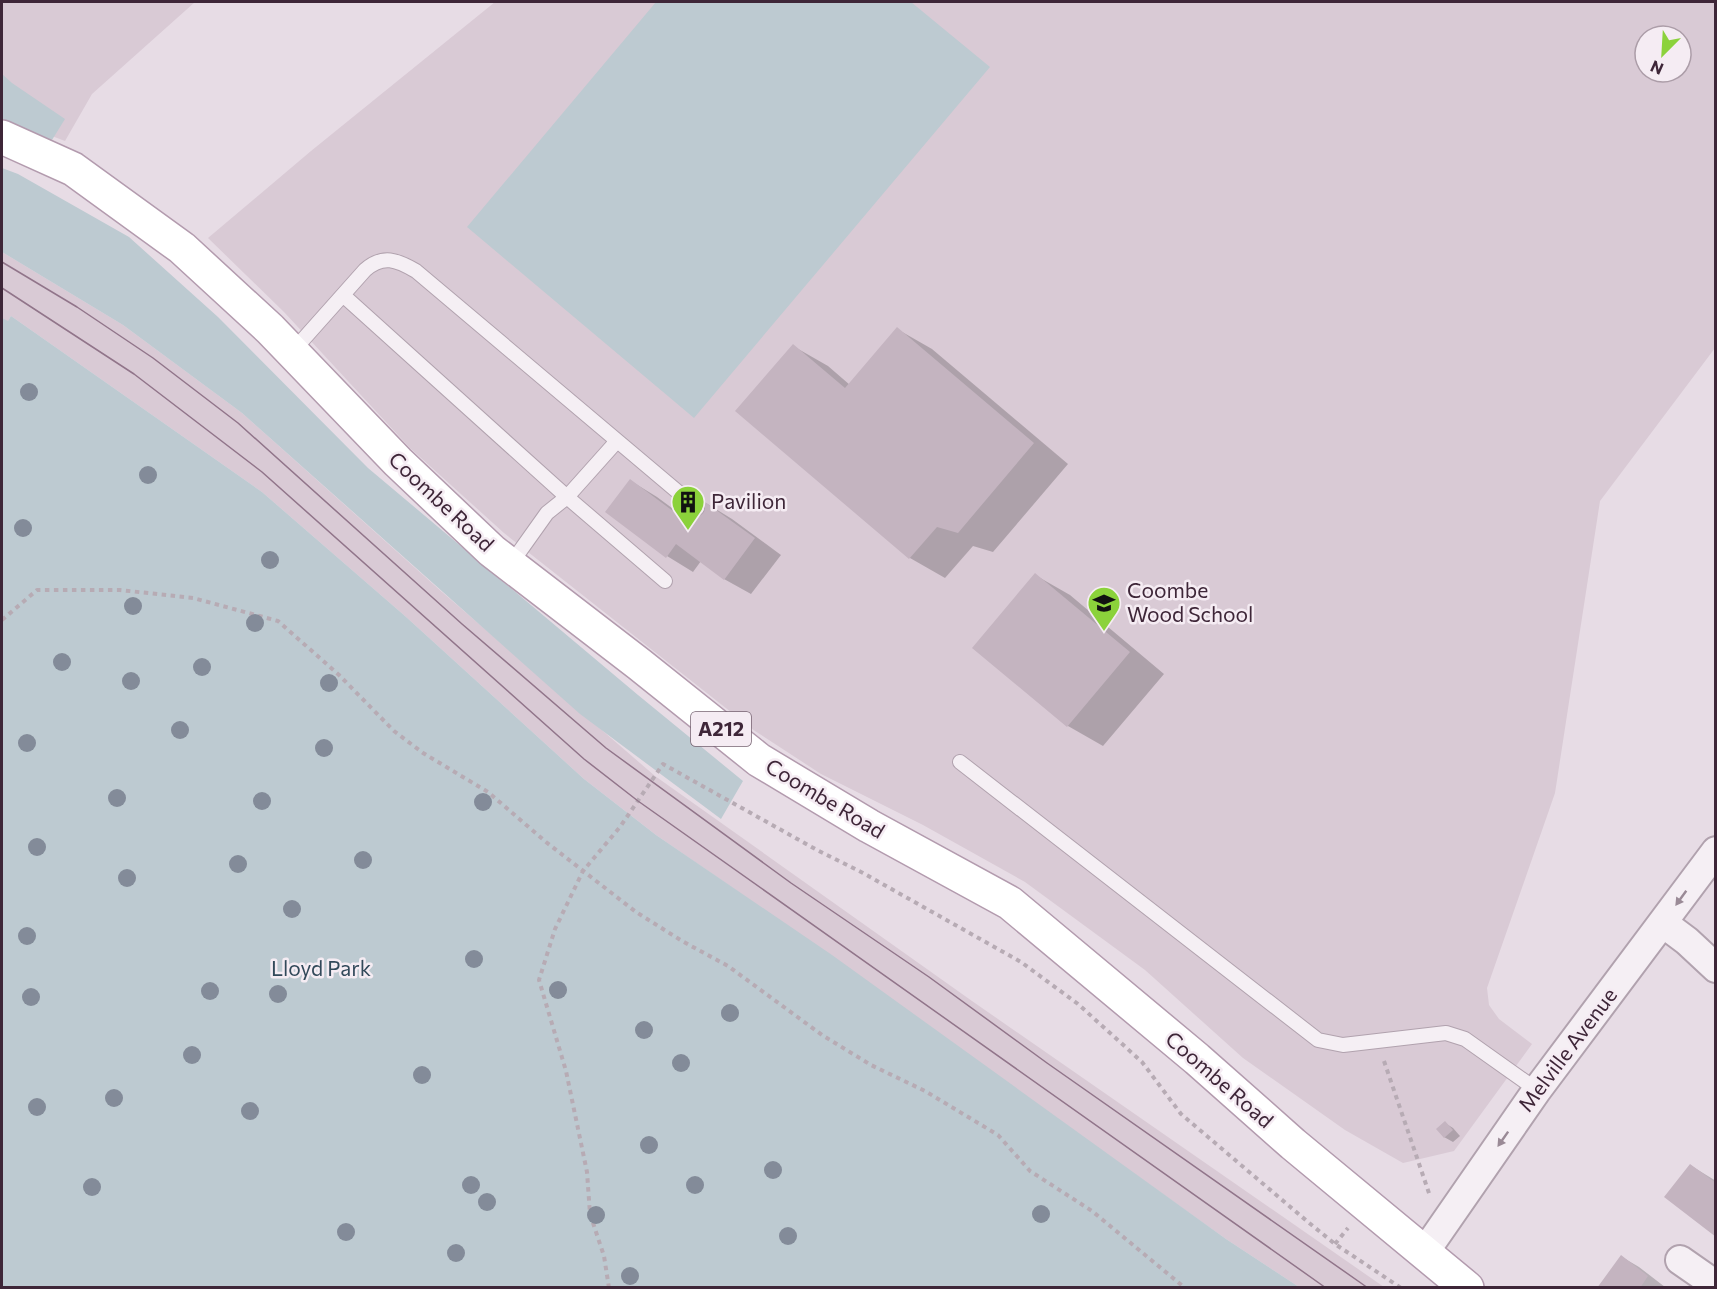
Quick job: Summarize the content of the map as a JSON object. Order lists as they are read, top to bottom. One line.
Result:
{"streets":{"main road":["Coombe Road","A212"],"street":["Melville Avenue"]},"crossings":[["Coombe Road","Melville Avenue"]],"one_way":["Melville Avenue"],"parks":["Lloyd Park"],"places":{"building":["Pavilion"],"school or university":["Coombe Wood School"]},"north":"bottom left"}
